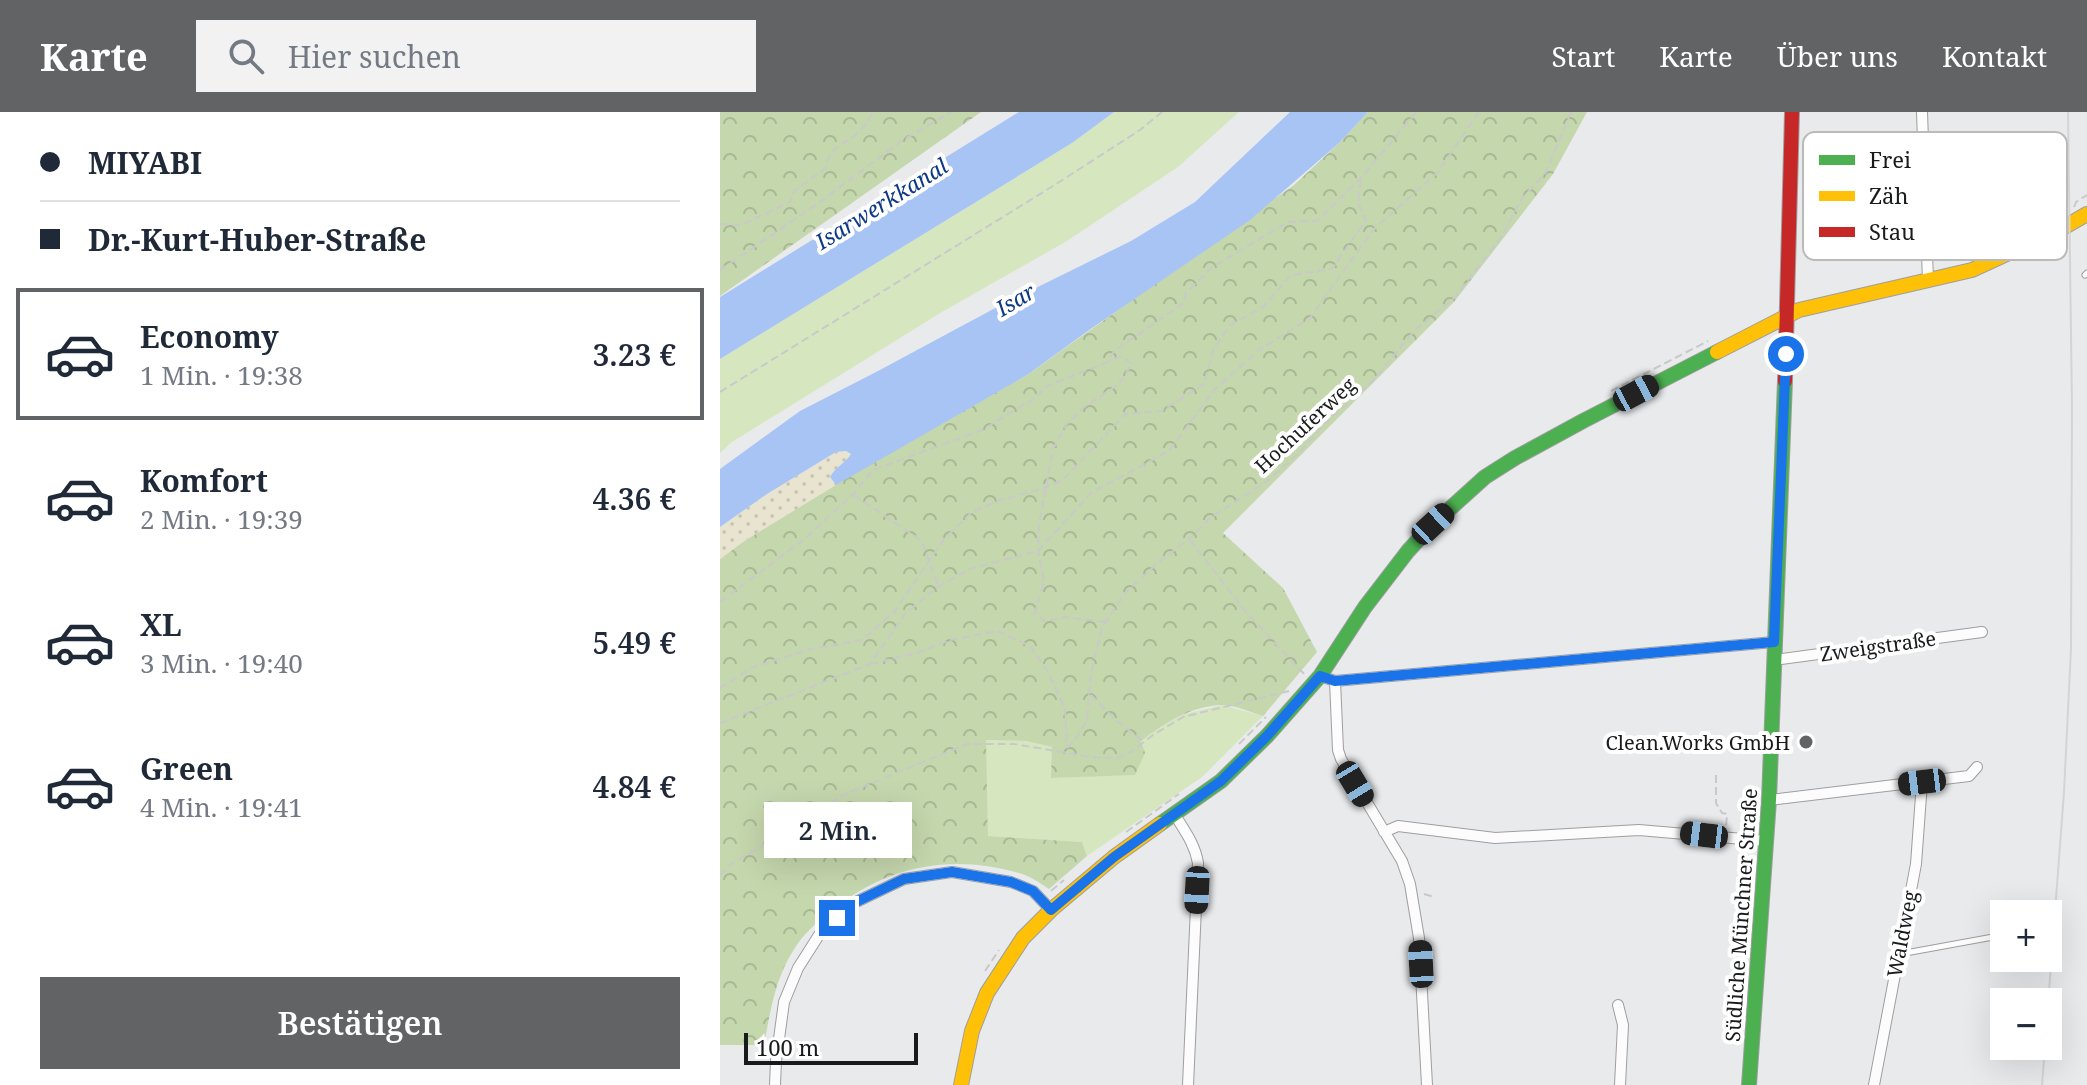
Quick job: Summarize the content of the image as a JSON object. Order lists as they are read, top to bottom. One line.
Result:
{"streets":{"street":["Zweigstraße","Südliche Münchner Straße","Waldweg"],"path":["Hochuferweg"]},"crossings":[["Zweigstraße","Südliche Münchner Straße"]],"water":["Isarwerkkanal","Isar"],"places":["Clean.Works GmbH"],"legend":["Frei","Zäh","Stau"],"scale_bar":"100 m","page":{"header":"Karte","search":"Hier suchen","nav":["Start","Karte","Über uns","Kontakt"],"banner":["MIYABI","Dr.-Kurt-Huber-Straße"],"list":[{"name":"Economy","note":"1 Min. · 19:38","value":"3.23 €"},{"name":"Komfort","note":"2 Min. · 19:39","value":"4.36 €"},{"name":"XL","note":"3 Min. · 19:40","value":"5.49 €"},{"name":"Green","note":"4 Min. · 19:41","value":"4.84 €"}],"bubble":"2 Min.","map_buttons":["+","−"],"buttons":"Bestätigen","scale":"100 m"}}
